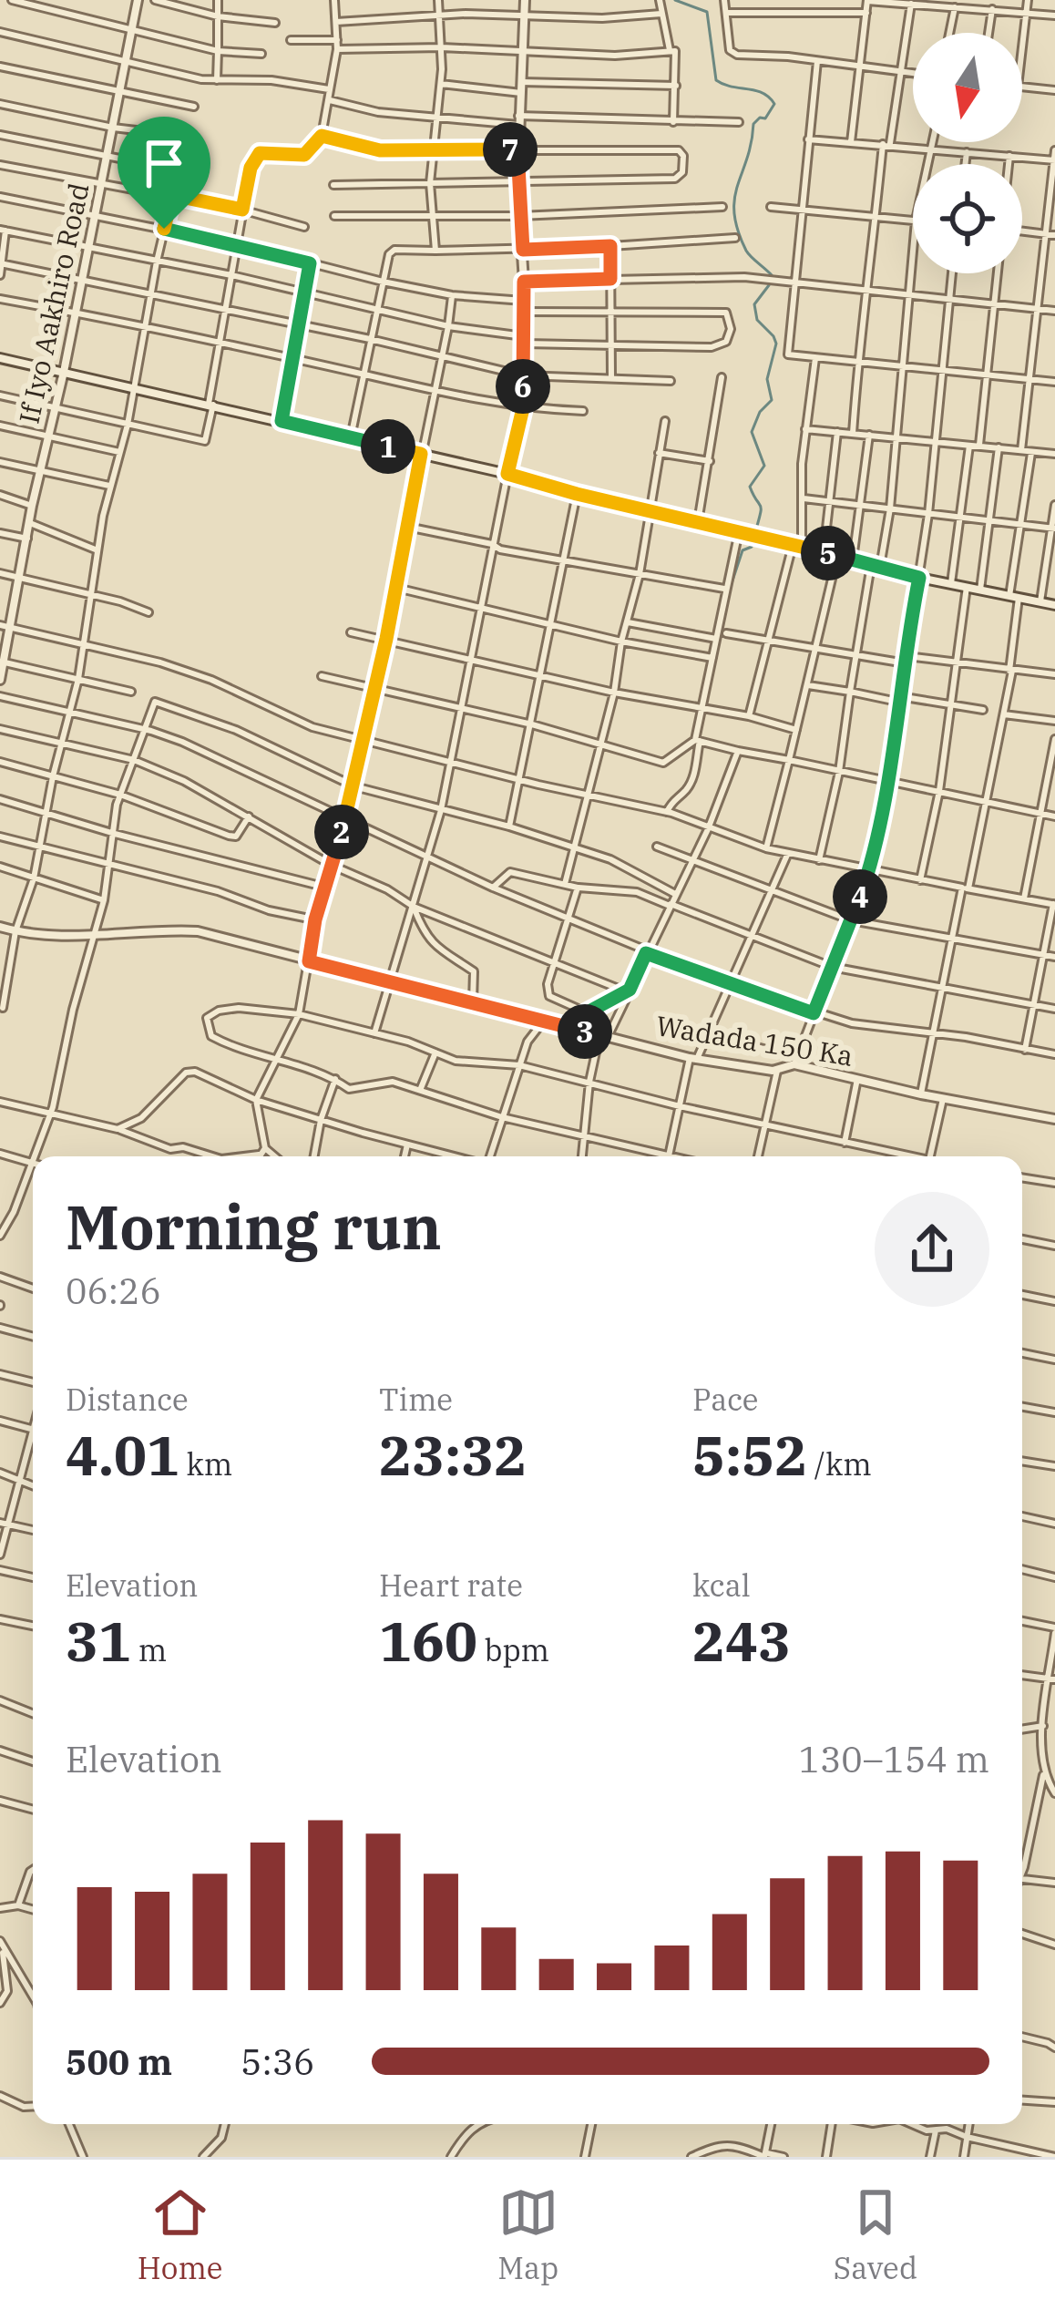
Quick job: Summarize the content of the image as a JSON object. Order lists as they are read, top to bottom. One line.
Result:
{"streets":{"street":["If Iyo Aakhiro Road","Wadada 150 Ka"]},"north":"bottom","page":{"pins":["7","6","1","5","2","4","3"],"heading":["Morning run","06:26"],"stats":[["Distance","4.01 km"],["Time","23:32"],["Pace","5:52 /km"],["Elevation","31 m"],["Heart rate","160 bpm"],["kcal","243"]],"chart":["Elevation","130–154 m"],"list":[{"name":"500 m","note":"5:36"}],"tabs":["Home","Map","Saved"]}}
